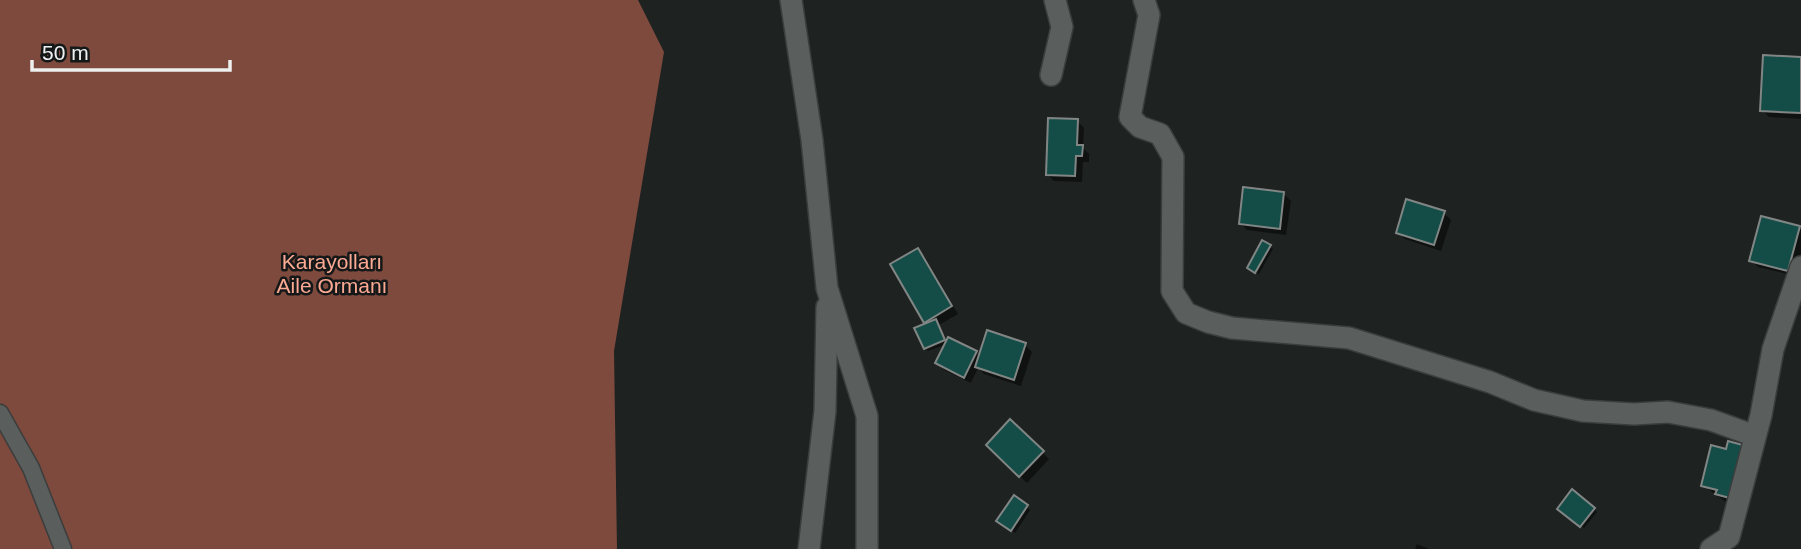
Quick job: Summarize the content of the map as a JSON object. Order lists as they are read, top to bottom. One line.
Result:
{"parks":["Karayolları Aile Ormanı"],"scale_bar":"50 m"}
